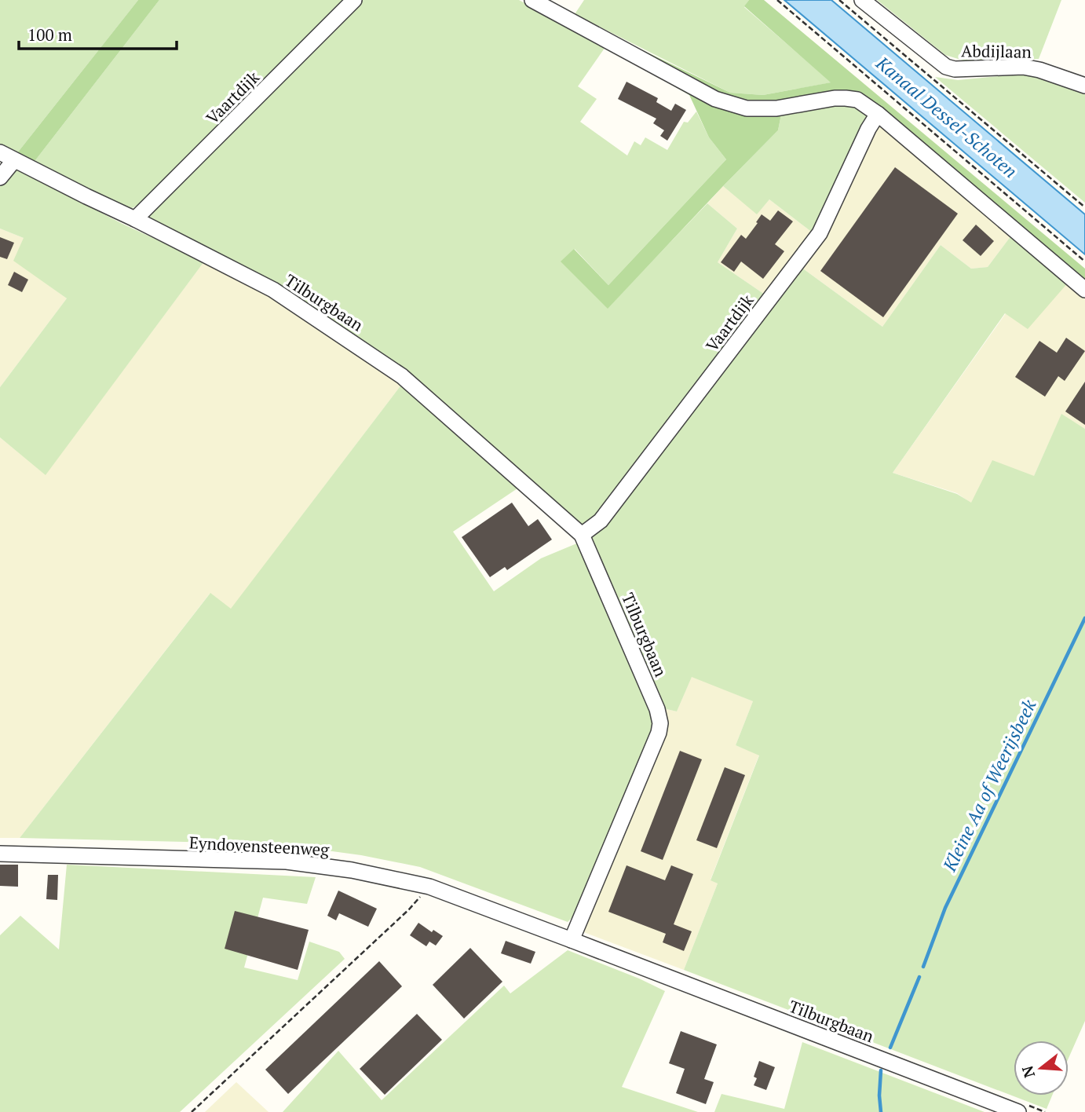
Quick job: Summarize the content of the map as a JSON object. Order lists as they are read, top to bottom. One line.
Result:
{"streets":{"street":["Abdijlaan","Vaartdijk","Tilburgbaan","Eyndovensteenweg"]},"crossings":[["Vaartdijk","Tilburgbaan"],["Tilburgbaan","Eyndovensteenweg"]],"water":["Kanaal Dessel-Schoten","Kleine Aa of Weerijsbeek"],"scale_bar":"100 m","north":"left"}
